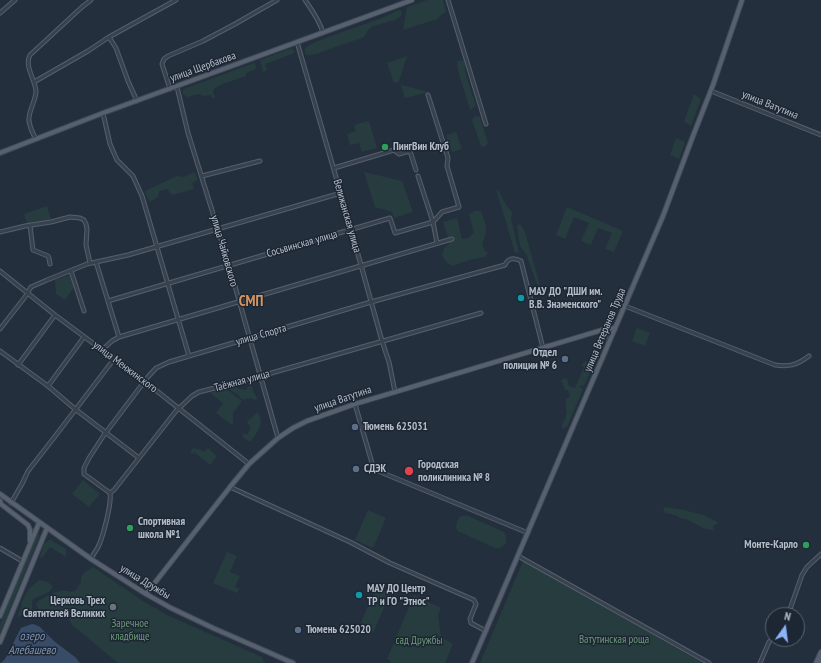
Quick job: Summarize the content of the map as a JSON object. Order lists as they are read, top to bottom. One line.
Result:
{"streets":{"main road":["улица Щербакова","улица Ватутина","улица Ветеранов Труда","улица Дружбы"],"street":["Велижанская улица","Сосьвинская улица","улица Чайковского","улица Спорта","улица Менжинского","Таёжная улица"]},"crossings":[["улица Щербакова","Велижанская улица"],["улица Щербакова","улица Чайковского"],["улица Ватутина","Велижанская улица"],["улица Ватутина","улица Чайковского"],["улица Ватутина","улица Ветеранов Труда"],["улица Ватутина","улица Спорта"],["улица Ватутина","улица Менжинского"],["улица Ватутина","улица Дружбы"],["Велижанская улица","Сосьвинская улица"],["Велижанская улица","улица Спорта"],["Велижанская улица","Таёжная улица"],["Сосьвинская улица","улица Чайковского"],["улица Чайковского","улица Спорта"],["улица Чайковского","Таёжная улица"],["улица Спорта","улица Менжинского"],["улица Спорта","Таёжная улица"],["улица Менжинского","Таёжная улица"]],"districts":["СМП"],"water":["озеро Алебашево"],"parks":["Заречное кладбище","Ватутинская роща","сад Дружбы"],"places":["ПингВин Клуб","МАУ ДО \"ДШИ им. В.В. Знаменского\"","Отдел полиции № 6","Тюмень 625031","СДЭК","Городская поликлиника № 8","Спортивная школа №1","Монте-Карло","МАУ ДО Центр ТР и ГО \"Этнос\"","Церковь Трех Святителей Великих","Тюмень 625020"],"north":"top"}
